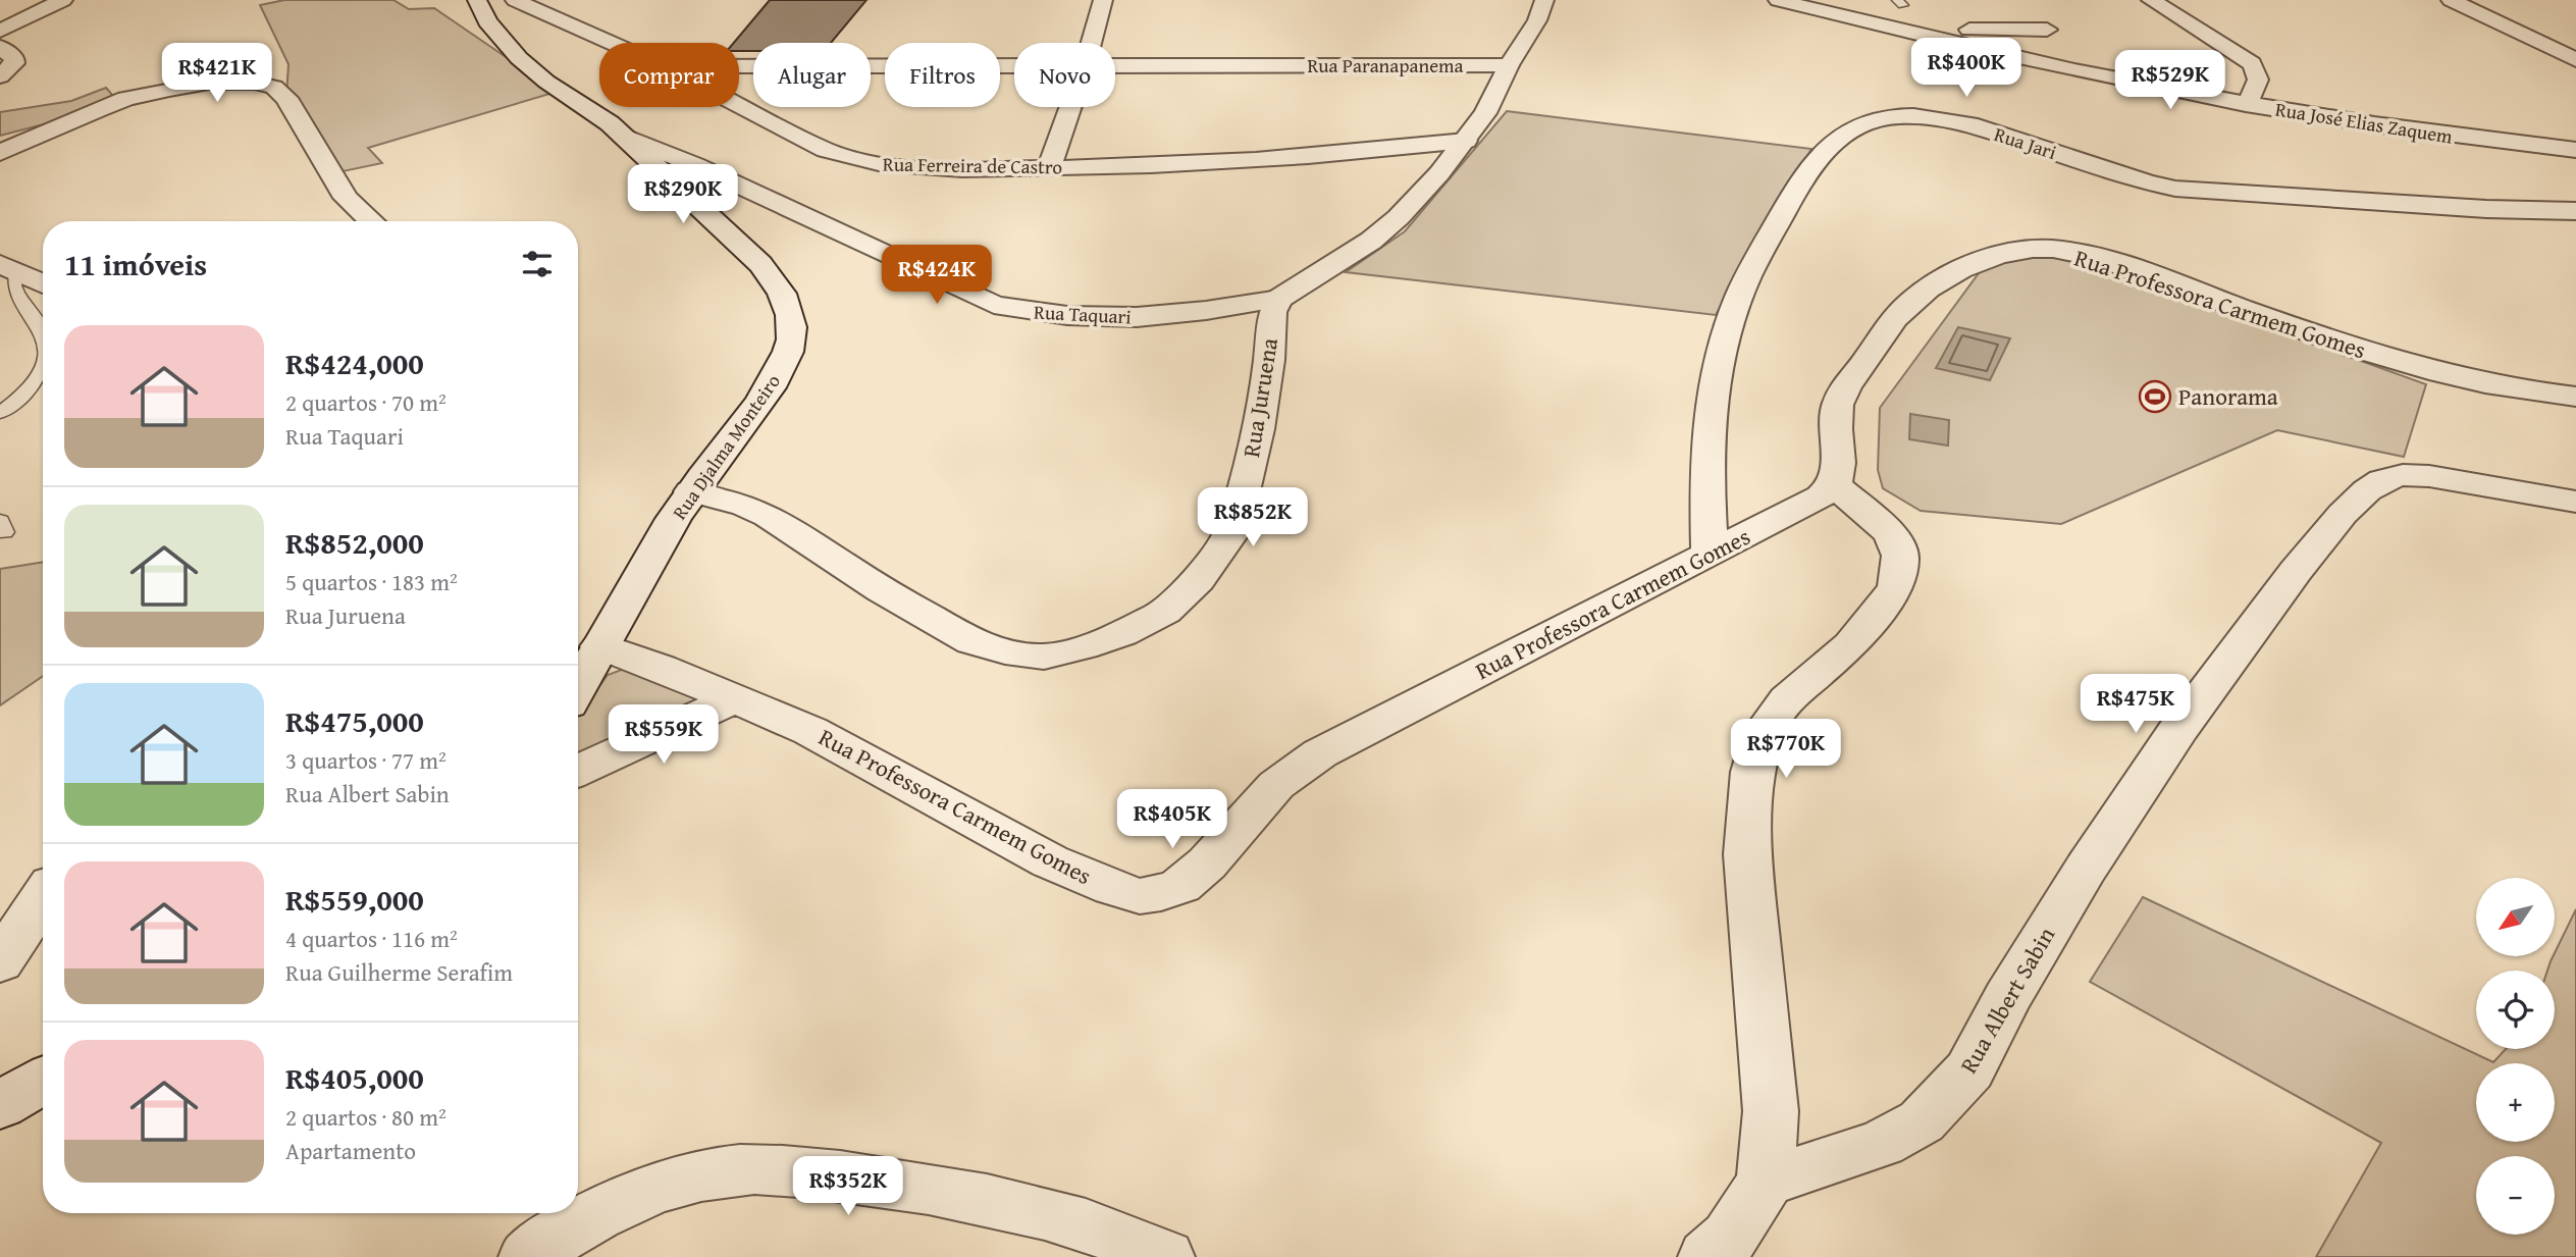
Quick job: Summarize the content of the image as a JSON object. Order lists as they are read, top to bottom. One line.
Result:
{"streets":{"street":["Rua Paranapanema","Rua José Elias Zaquem","Rua Jari","Rua Ferreira de Castro","Rua Professora Carmem Gomes","Rua Taquari","Rua Juruena","Rua Djalma Monteiro","Rua Albert Sabin"]},"crossings":[["Rua Jari","Rua Professora Carmem Gomes"],["Rua Professora Carmem Gomes","Rua Djalma Monteiro"],["Rua Taquari","Rua Juruena"],["Rua Taquari","Rua Djalma Monteiro"],["Rua Juruena","Rua Djalma Monteiro"]],"places":{"sports":["Panorama"]},"north":"bottom left","page":{"price":["R$400K","R$421K","R$529K","R$290K","R$424K","R$852K","R$475K","R$559K","R$770K","R$405K","R$352K"],"chip":["Comprar","Alugar","Filtros","Novo"],"heading":"11 imóveis","list":[{"name":"R$424,000","note":"2 quartos · 70 m² · Rua Taquari"},{"name":"R$852,000","note":"5 quartos · 183 m² · Rua Juruena"},{"name":"R$475,000","note":"3 quartos · 77 m² · Rua Albert Sabin"},{"name":"R$559,000","note":"4 quartos · 116 m² · Rua Guilherme Serafim"},{"name":"R$405,000","note":"2 quartos · 80 m² · Apartamento"}],"map_buttons":["+","−"]}}
